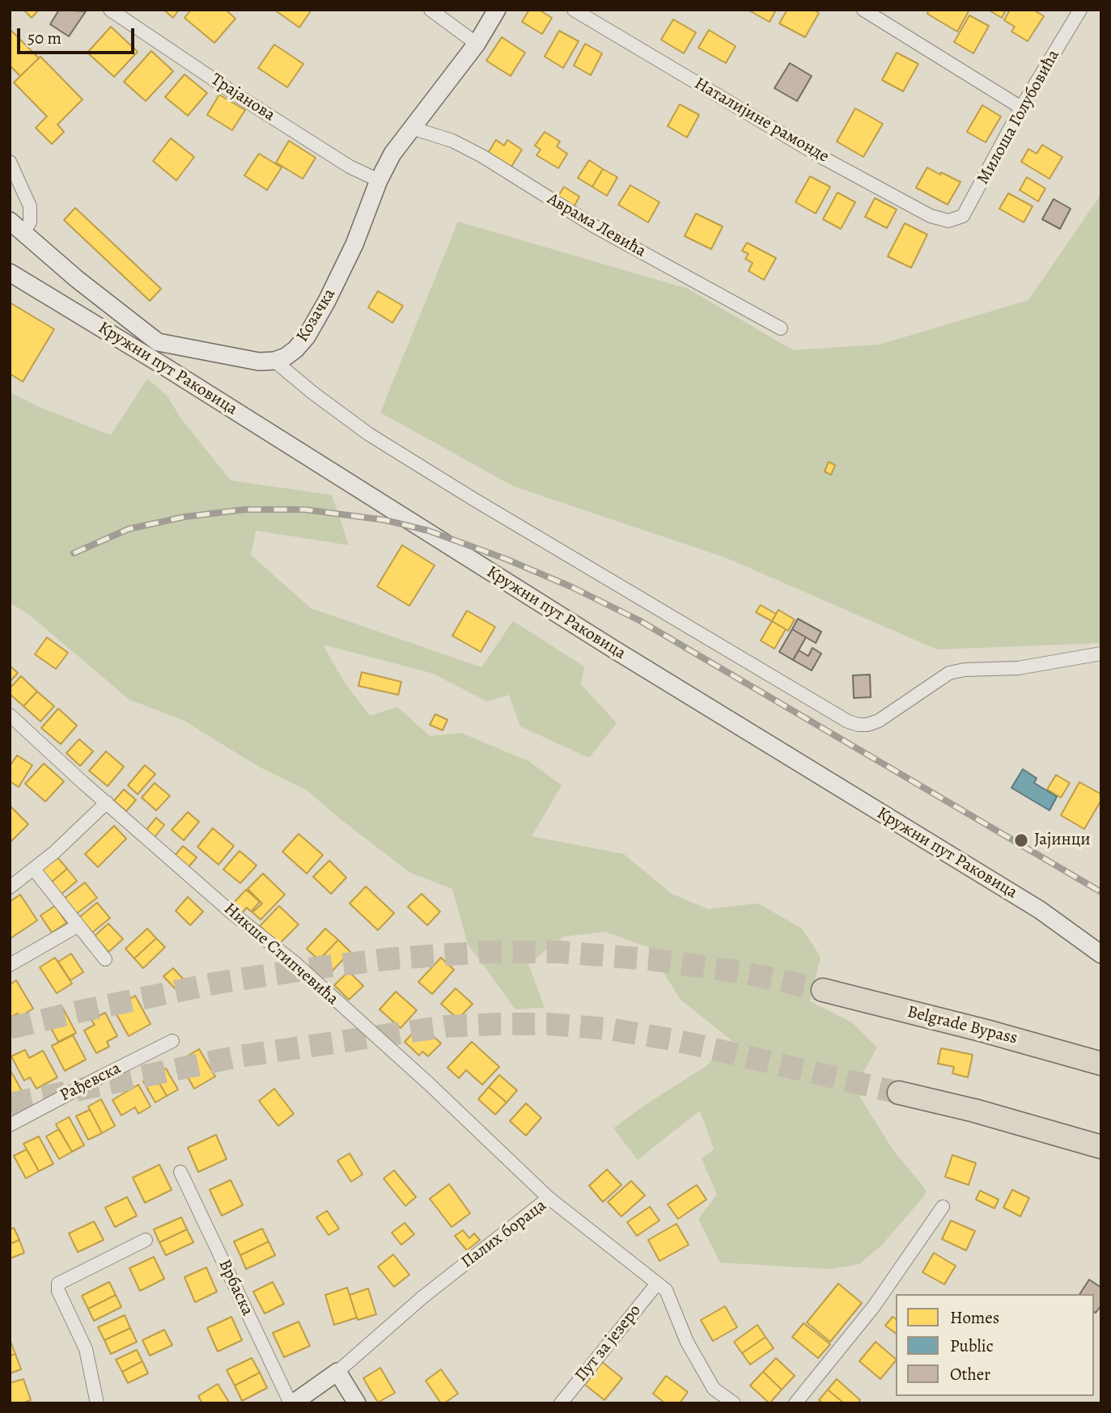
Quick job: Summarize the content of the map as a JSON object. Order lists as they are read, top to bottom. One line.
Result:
{"streets":{"highway":["Belgrade Bypass"],"main road":["Козачка","Кружни пут Раковица","Палих бораца"],"street":["Трајанова","Милоша Голубовића","Наталијине рамонде","Аврама Левића","Никше Стипчевића","Рађевска","Врбаска","Пут за језеро"]},"crossings":[["Трајанова","Козачка"],["Милоша Голубовића","Наталијине рамонде"],["Аврама Левића","Козачка"],["Никше Стипчевића","Палих бораца"],["Палих бораца","Врбаска"],["Палих бораца","Пут за језеро"]],"places":["Јајинци"],"legend":["Homes","Public","Other"],"scale_bar":"50 m"}
